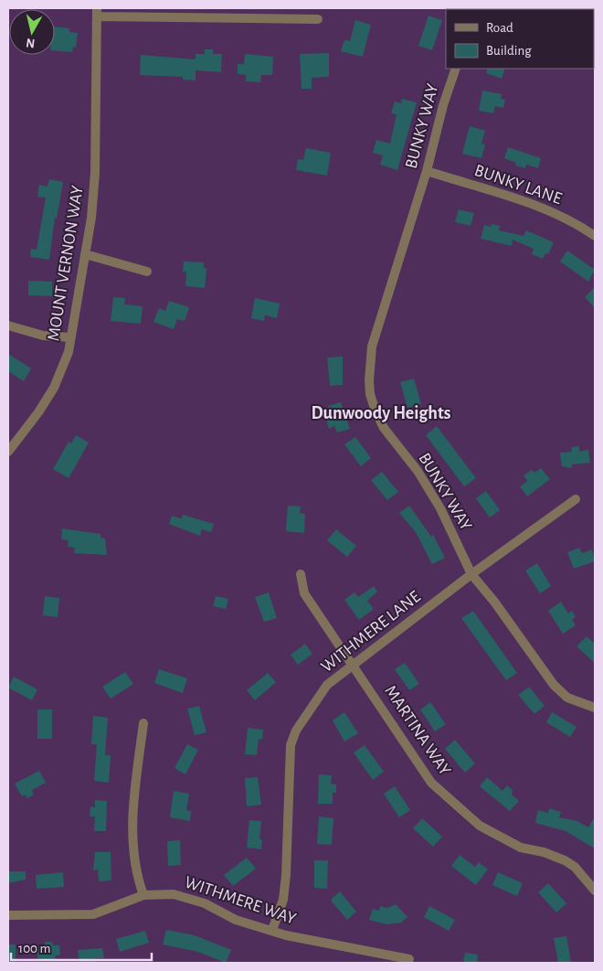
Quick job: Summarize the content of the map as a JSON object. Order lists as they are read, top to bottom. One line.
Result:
{"streets":{"street":["BUNKY WAY","BUNKY LANE","MOUNT VERNON WAY","WITHMERE LANE","MARTINA WAY","WITHMERE WAY"]},"crossings":[["BUNKY WAY","BUNKY LANE"],["BUNKY WAY","WITHMERE LANE"],["WITHMERE LANE","MARTINA WAY"],["WITHMERE LANE","WITHMERE WAY"]],"districts":["Dunwoody Heights"],"legend":["Road","Building"],"scale_bar":"100 m","north":"bottom"}
